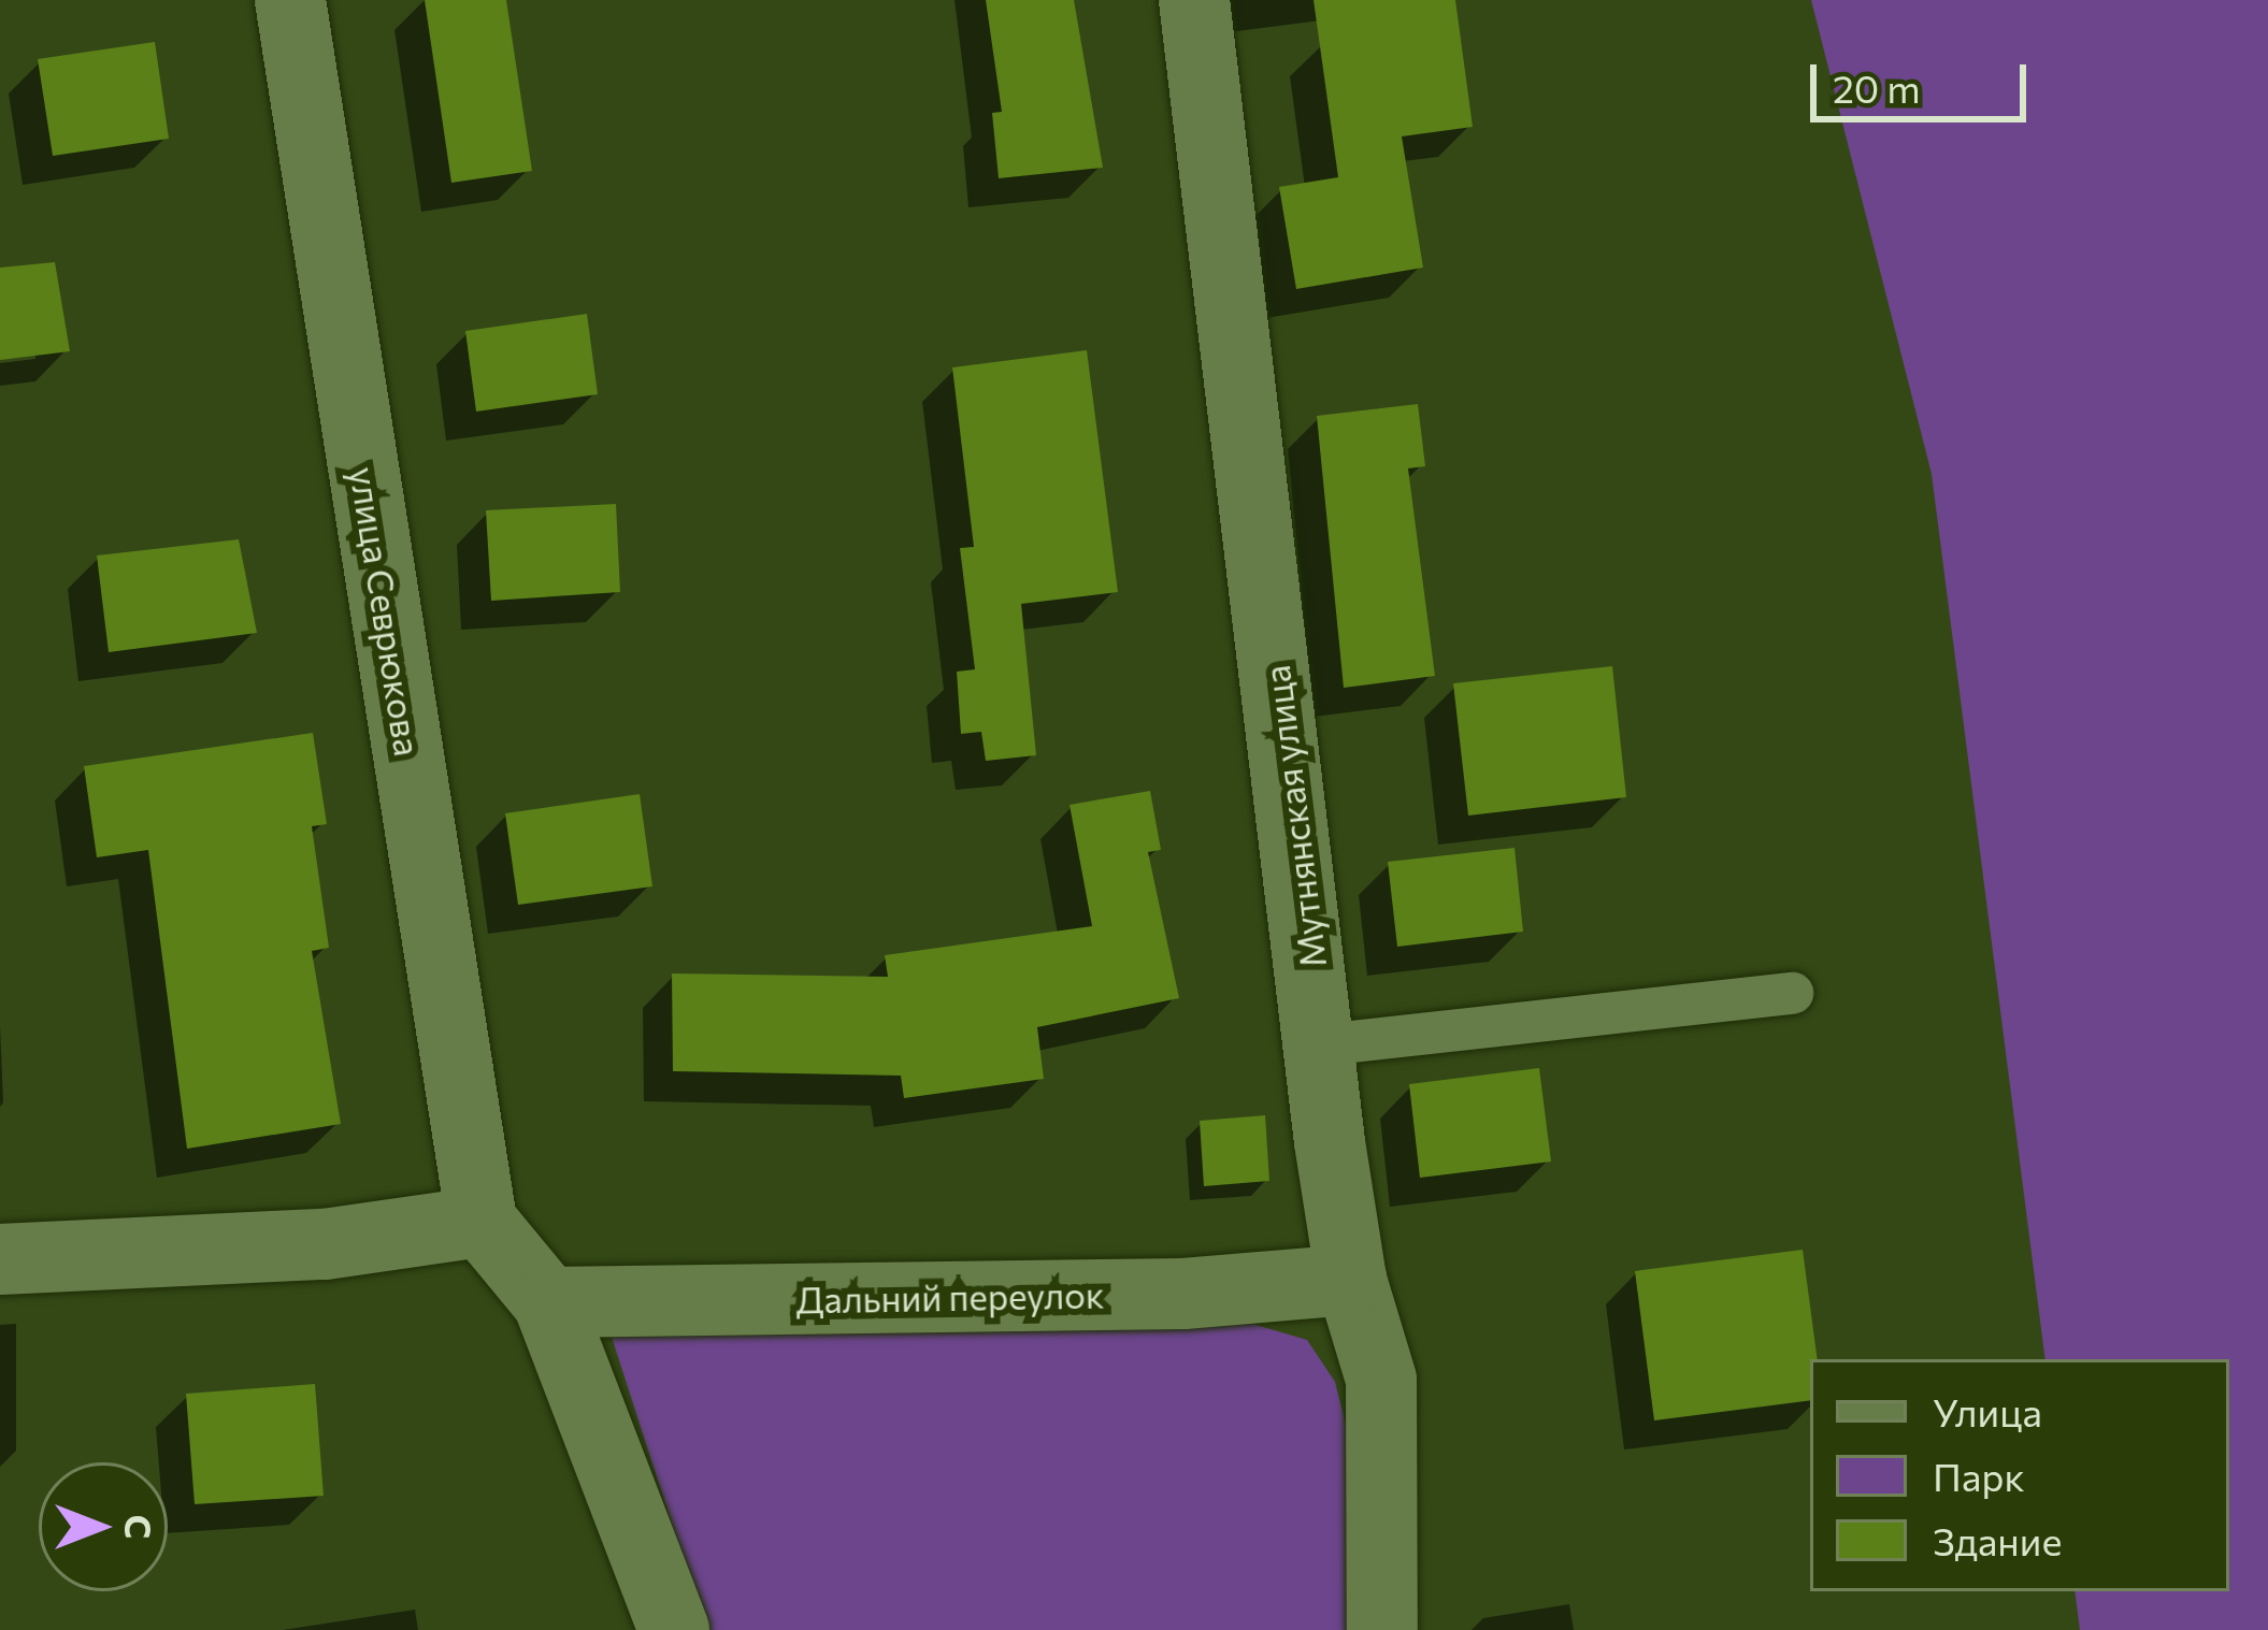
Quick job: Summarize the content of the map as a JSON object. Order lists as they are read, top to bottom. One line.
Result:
{"streets":{"street":["улица Севрюкова","Мутнянская улица","Дальний переулок"]},"crossings":[["Мутнянская улица","Дальний переулок"]],"legend":["Улица","Парк","Здание"],"scale_bar":"20 m","north":"right"}
